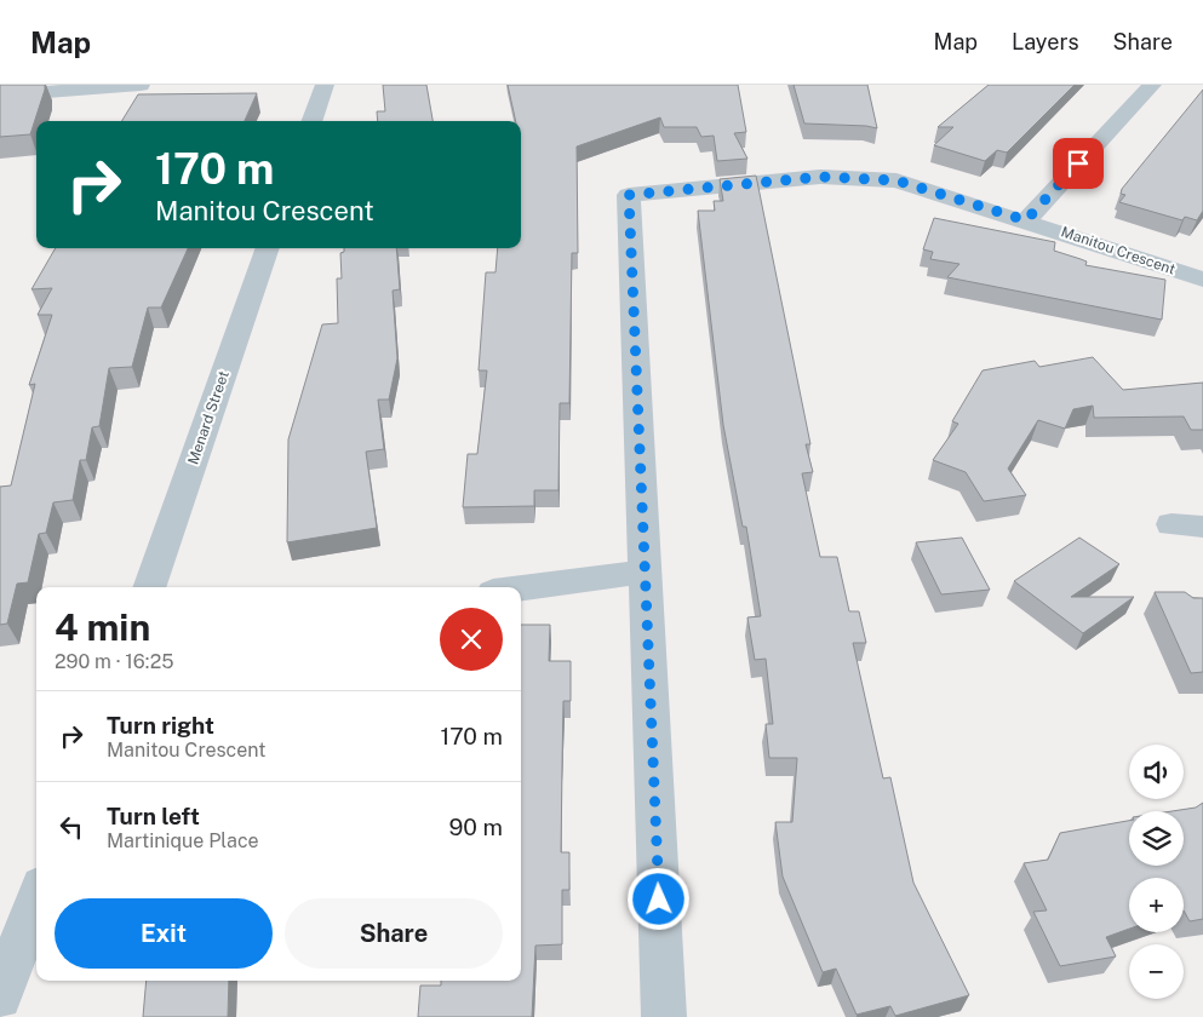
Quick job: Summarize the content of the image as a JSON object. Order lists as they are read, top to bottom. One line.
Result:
{"streets":{"street":["Manitou Crescent","Menard Street"]},"page":{"header":"Map","nav":["Map","Layers","Share"],"turn":["170 m","Manitou Crescent"],"heading":["4 min","290 m · 16:25"],"list":[{"name":"Turn right","note":"Manitou Crescent","value":"170 m"},{"name":"Turn left","note":"Martinique Place","value":"90 m"}],"map_buttons":["+","−"],"buttons":["Exit","Share"]}}
